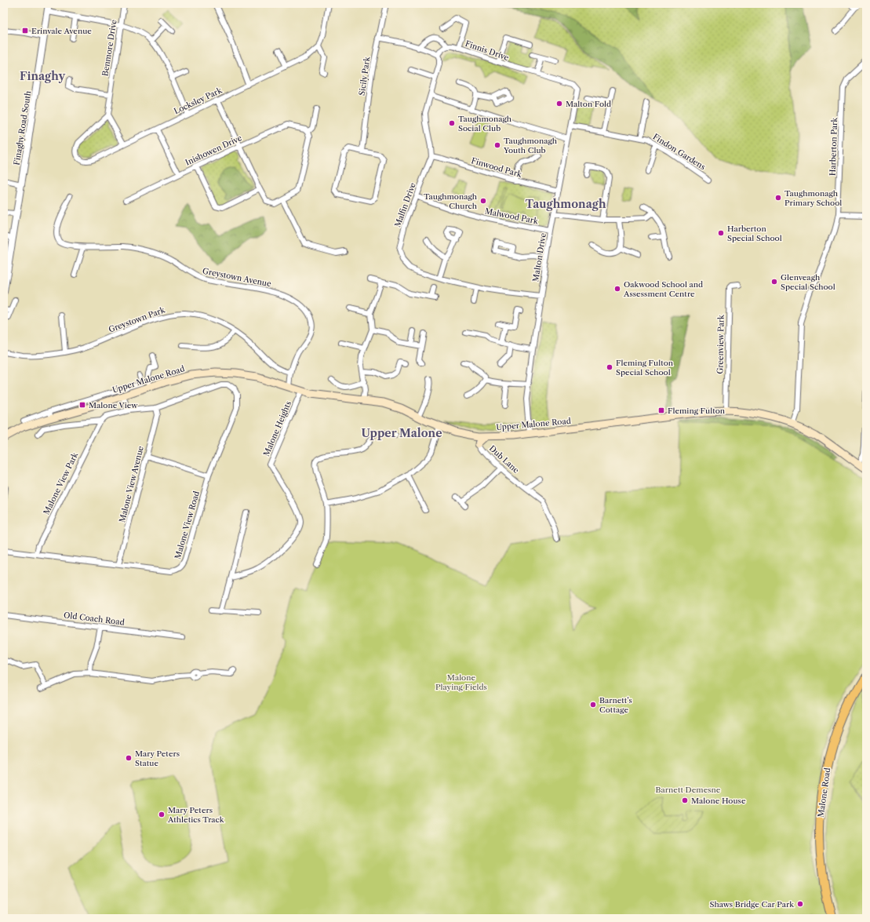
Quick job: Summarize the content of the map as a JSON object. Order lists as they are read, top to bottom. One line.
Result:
{"streets":{"highway":["Malone Road"],"main road":["Upper Malone Road"],"street":["Benmore Drive","Finnis Drive","Sicily Park","Locksley Park","Finaghy Road South","Harberton Park","Inishowen Drive","Findon Gardens","Finwood Park","Malfin Drive","Malwood Park","Malton Drive","Greystown Avenue","Greystown Park","Greenview Park","Malone Heights","Dub Lane","Malone View Park","Malone View Avenue","Malone View Road","Old Coach Road"]},"crossings":[["Benmore Drive","Locksley Park"],["Finnis Drive","Malton Drive"],["Harberton Park","Upper Malone Road"],["Findon Gardens","Malton Drive"],["Finwood Park","Malfin Drive"],["Finwood Park","Malton Drive"],["Malfin Drive","Malwood Park"],["Malfin Drive","Malton Drive"],["Malwood Park","Malton Drive"],["Malton Drive","Upper Malone Road"],["Greystown Avenue","Greystown Park"],["Greystown Avenue","Upper Malone Road"],["Greenview Park","Upper Malone Road"],["Upper Malone Road","Malone Heights"],["Upper Malone Road","Dub Lane"],["Malone View Park","Malone View Road"],["Malone View Avenue","Malone View Road"]],"districts":["Finaghy","Taughmonagh","Upper Malone"],"parks":["Malone Playing Fields","Barnett Demesne"],"places":{"transit":["Erinvale Avenue","Malone View","Fleming Fulton"],"other":["Malton Fold","Taughmonagh Social Club","Taughmonagh Youth Club","Taughmonagh Primary School","Taughmonagh Church","Harberton Special School","Glenveagh Special School","Oakwood School and Assessment Centre","Fleming Fulton Special School","Barnett's Cottage","Mary Peters Statue","Malone House","Mary Peters Athletics Track","Shaws Bridge Car Park"]}}
